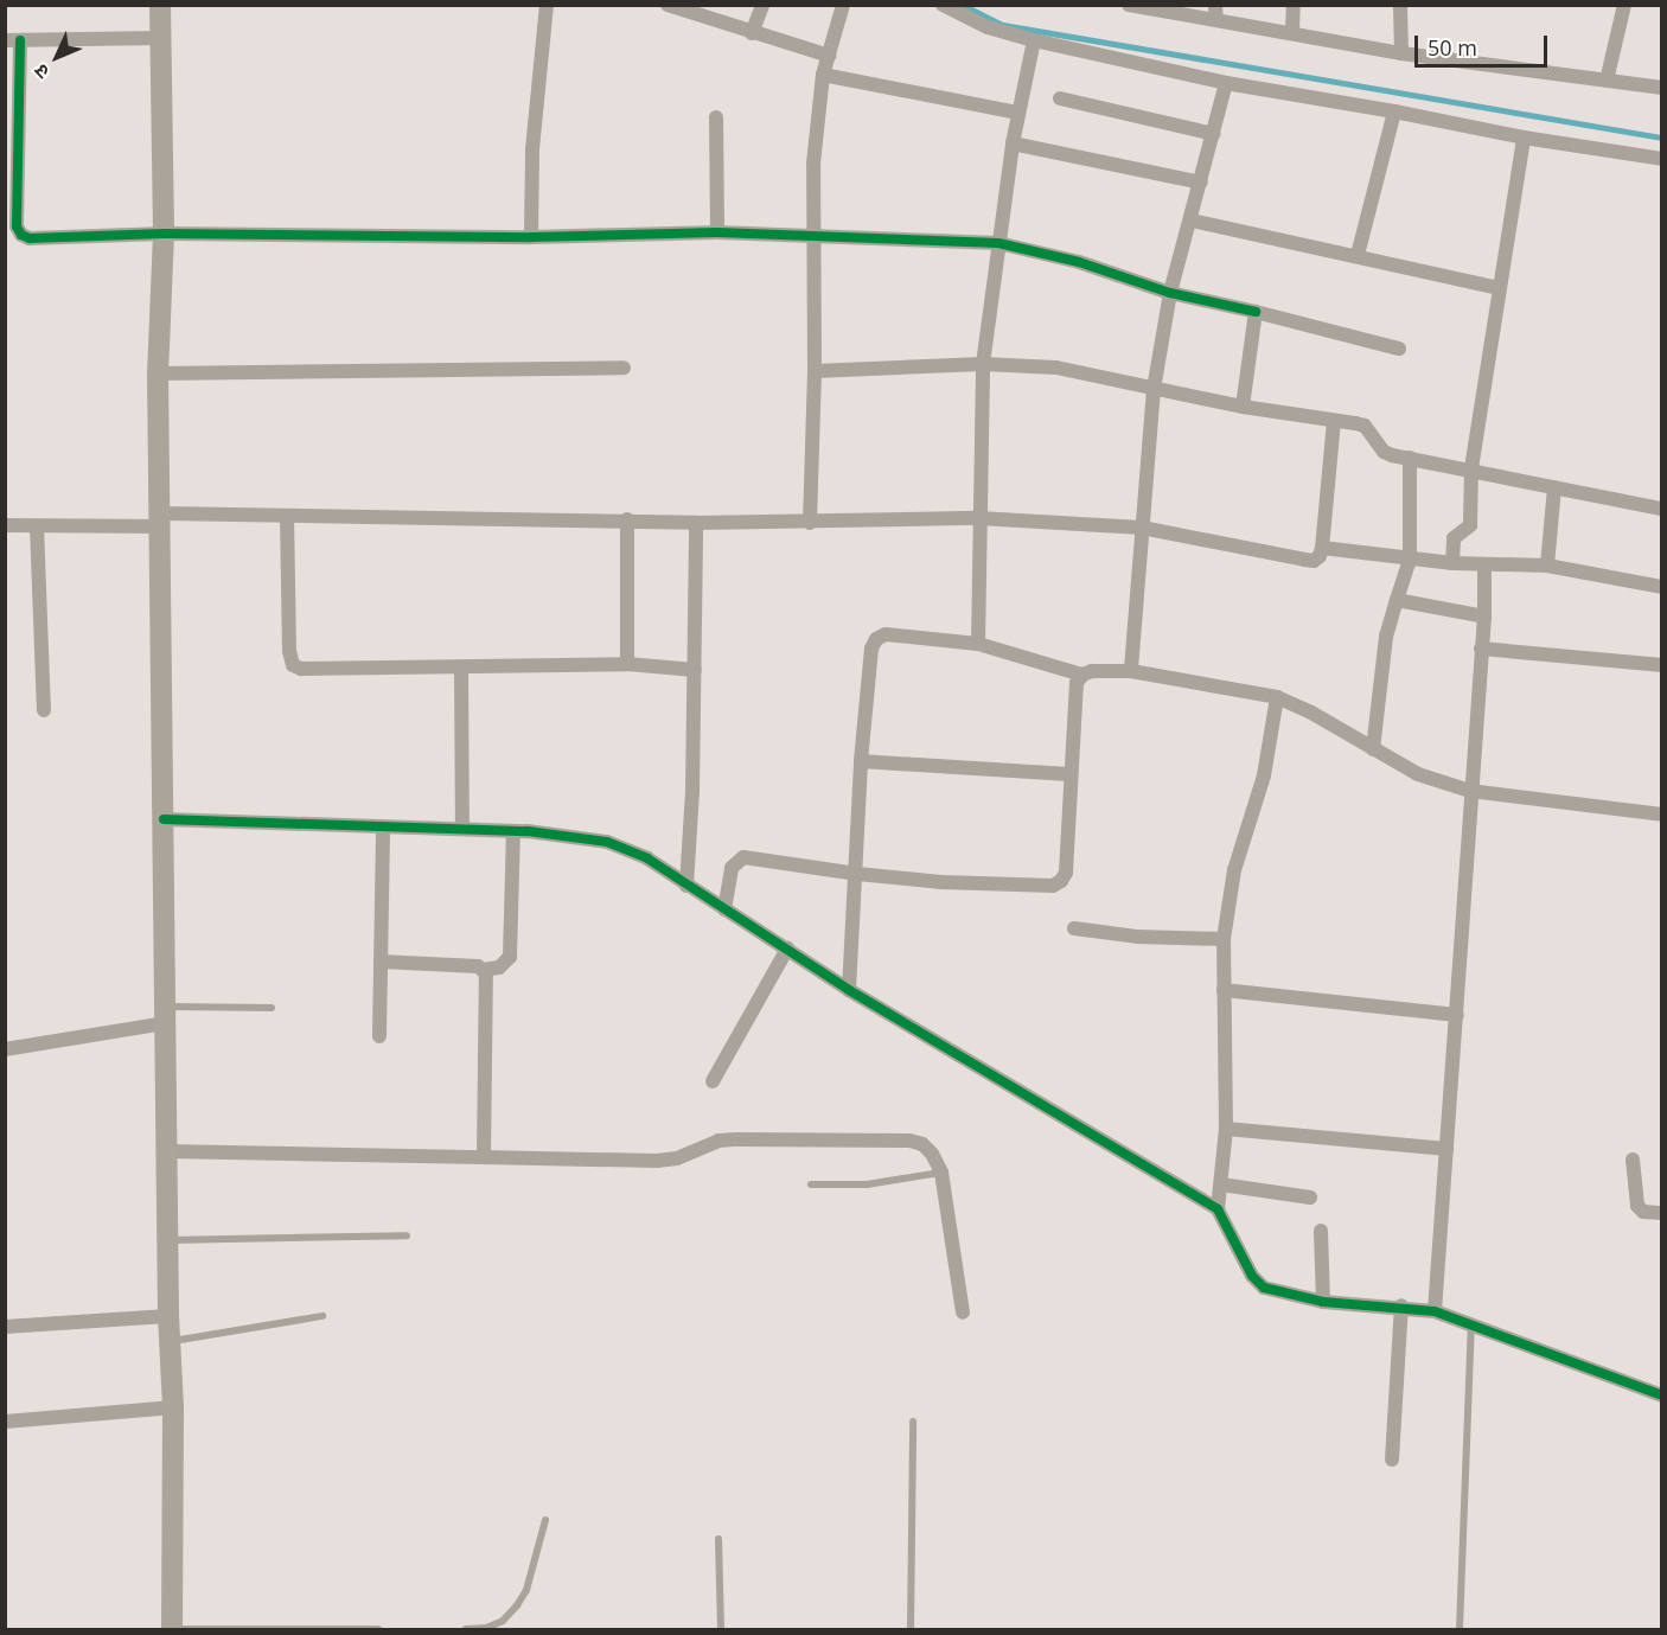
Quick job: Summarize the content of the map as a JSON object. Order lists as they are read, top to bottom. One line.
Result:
{"scale_bar":"50 m","north":"bottom left"}
